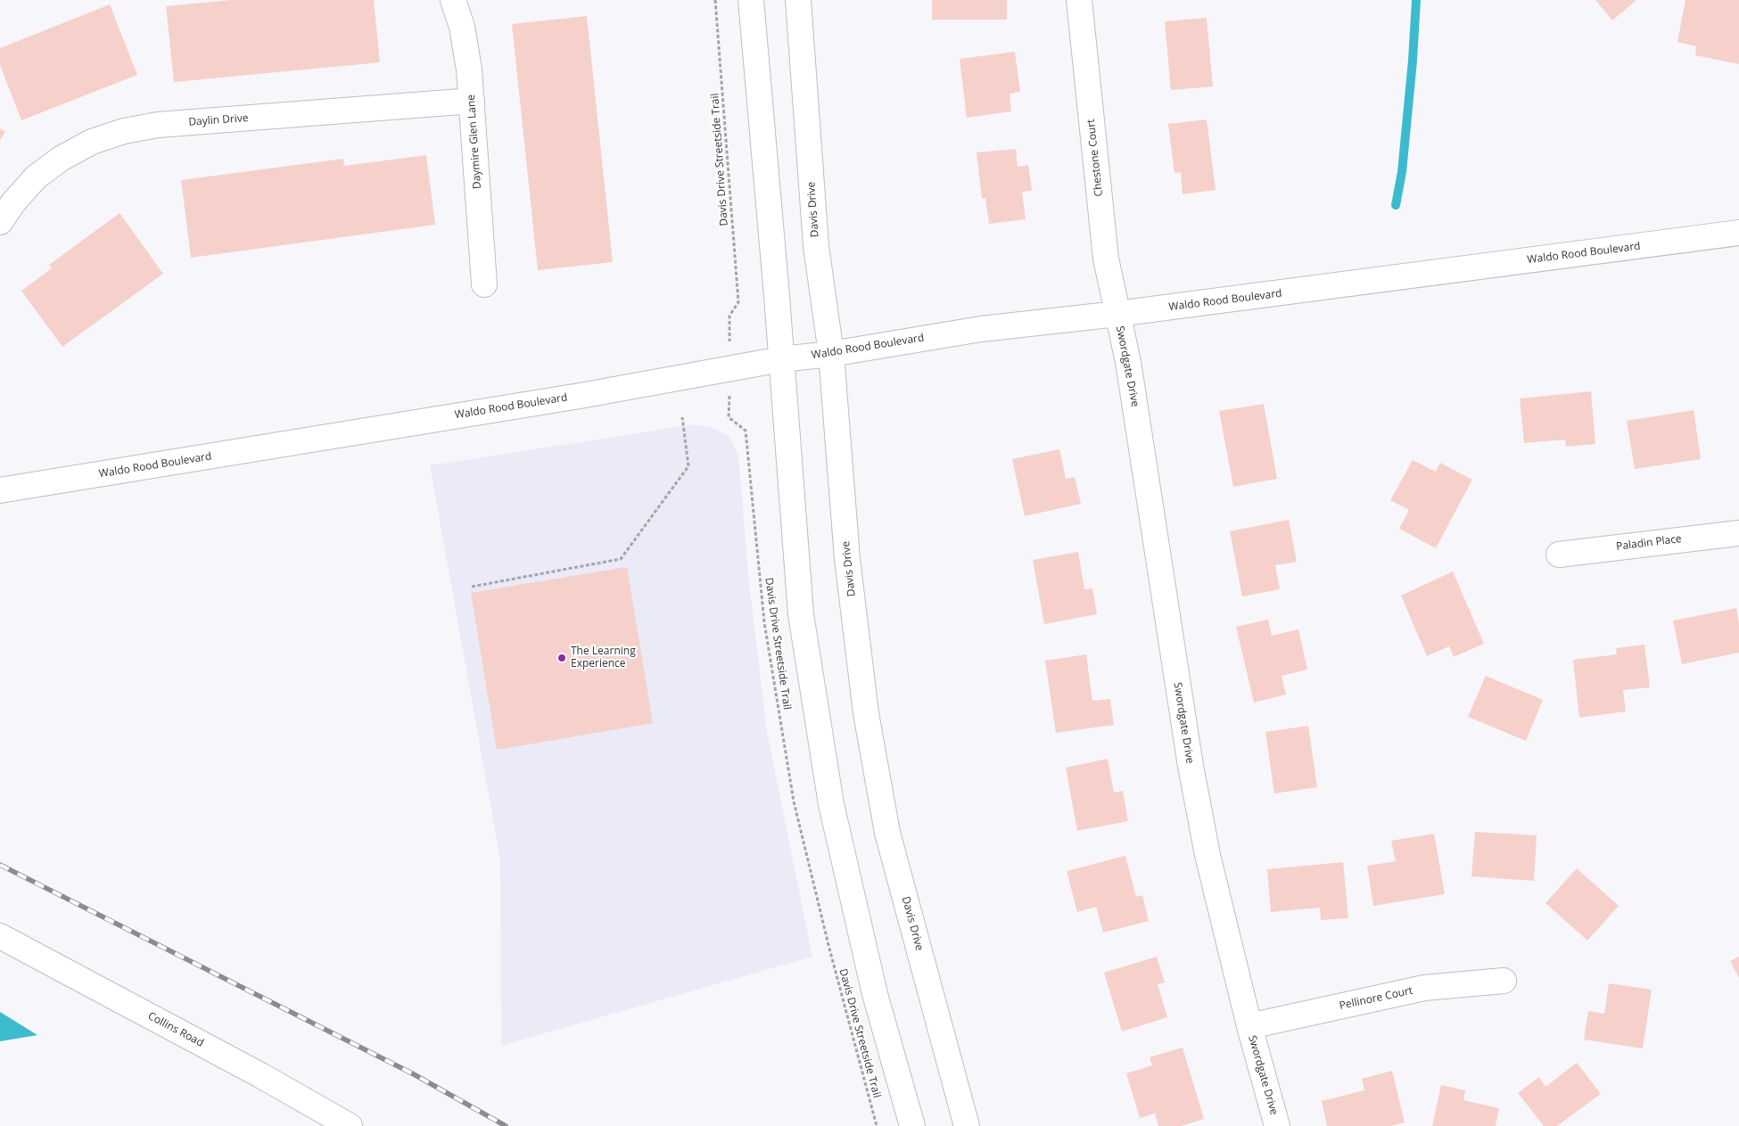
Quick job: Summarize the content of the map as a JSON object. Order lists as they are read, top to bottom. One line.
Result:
{"streets":{"street":["Daylin Drive","Daymire Glen Lane","Chestone Court","Davis Drive","Waldo Rood Boulevard","Swordgate Drive","Paladin Place","Pellinore Court","Collins Road"],"path":["Davis Drive Streetside Trail"]},"crossings":[["Daylin Drive","Daymire Glen Lane"],["Chestone Court","Waldo Rood Boulevard"],["Chestone Court","Swordgate Drive"],["Davis Drive","Waldo Rood Boulevard"],["Waldo Rood Boulevard","Swordgate Drive"],["Swordgate Drive","Pellinore Court"]],"places":["The Learning Experience"]}
